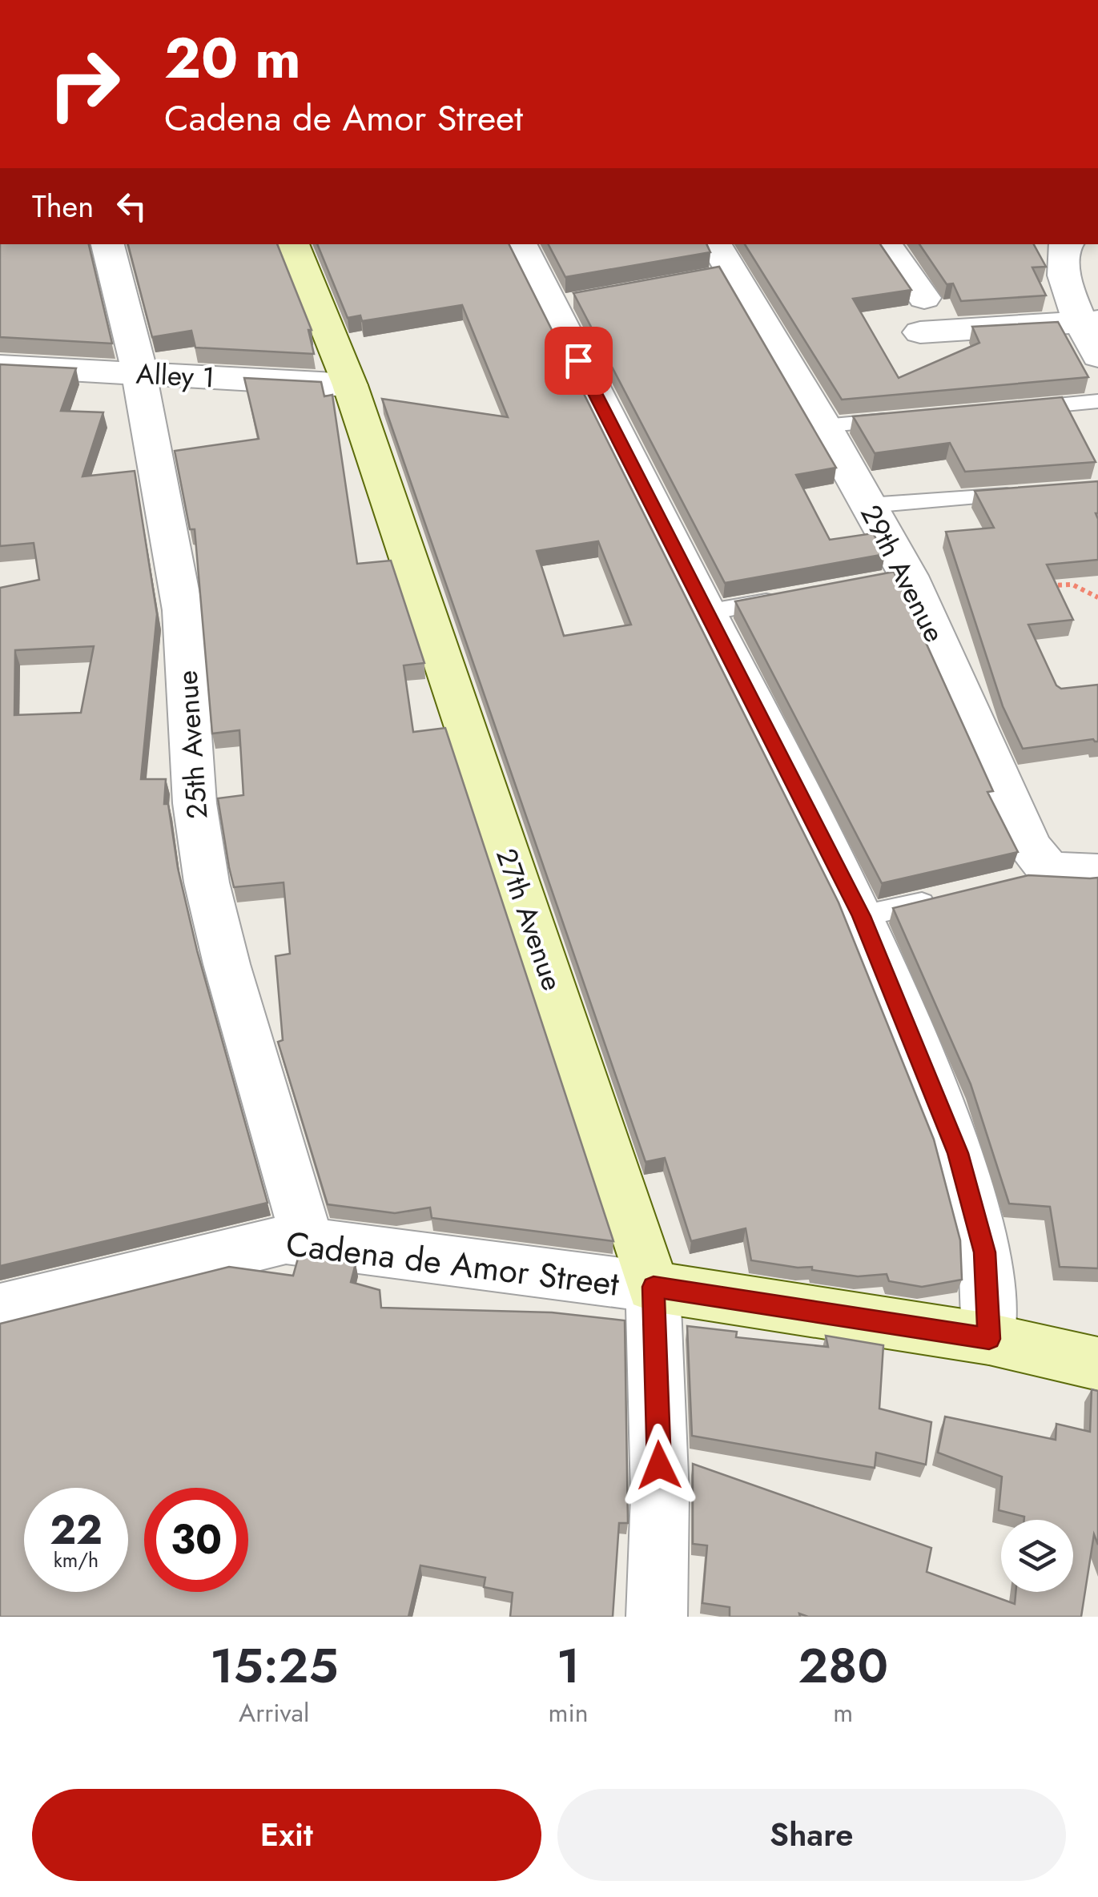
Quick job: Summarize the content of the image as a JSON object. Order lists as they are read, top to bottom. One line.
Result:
{"streets":{"street":["Alley 1","29th Avenue","25th Avenue","27th Avenue","Cadena de Amor Street"]},"crossings":[["Alley 1","25th Avenue"],["Alley 1","27th Avenue"],["25th Avenue","Cadena de Amor Street"],["27th Avenue","Cadena de Amor Street"]],"page":{"turn":["20 m","Cadena de Amor Street"],"then":"Then","speed":"22 km/h","limit":"30","eta":["15:25","Arrival","1","min","280","m"],"buttons":["Exit","Share"]}}
